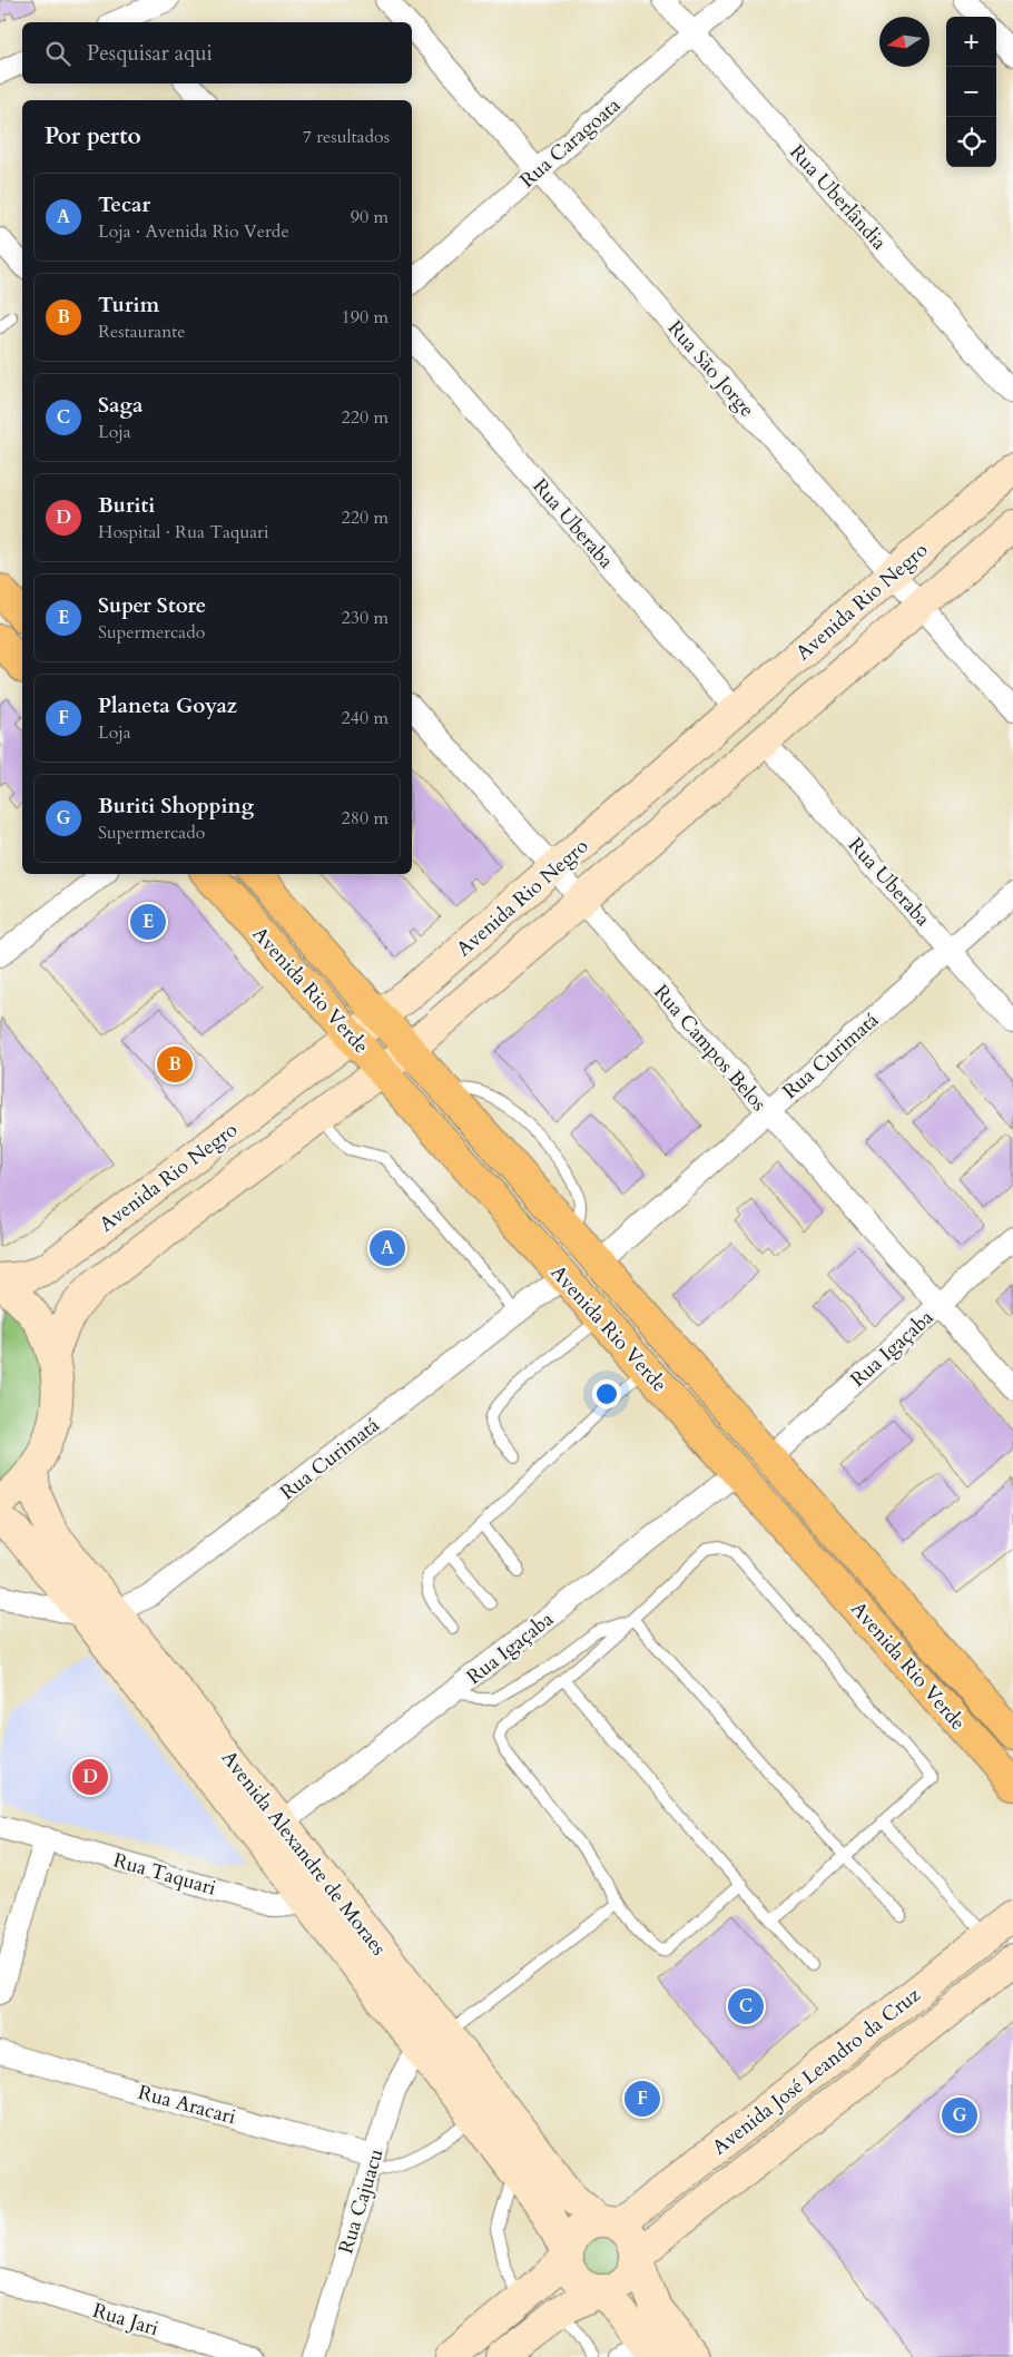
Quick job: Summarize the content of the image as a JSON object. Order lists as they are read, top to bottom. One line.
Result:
{"streets":{"main road":["Avenida Rio Negro","Avenida Rio Verde","Avenida Alexandre de Moraes","Avenida José Leandro da Cruz"],"street":["Rua Caragoata","Rua Uberlândia","Rua São Jorge","Rua Uberaba","Rua Campos Belos","Rua Curimatá","Rua Igaçaba","Rua Taquari","Rua Aracari","Rua Cajuacu","Rua Jari"]},"crossings":[["Rua Caragoata","Rua Uberlândia"],["Rua Caragoata","Rua São Jorge"],["Rua São Jorge","Avenida Rio Negro"],["Rua Uberaba","Avenida Rio Negro"],["Rua Uberaba","Rua Curimatá"],["Avenida Rio Negro","Avenida Rio Verde"],["Avenida Rio Negro","Rua Campos Belos"],["Avenida Rio Verde","Rua Curimatá"],["Avenida Rio Verde","Rua Igaçaba"],["Rua Campos Belos","Rua Curimatá"],["Rua Campos Belos","Rua Igaçaba"],["Rua Curimatá","Avenida Alexandre de Moraes"],["Rua Igaçaba","Avenida Alexandre de Moraes"],["Avenida Alexandre de Moraes","Rua Taquari"],["Avenida Alexandre de Moraes","Avenida José Leandro da Cruz"],["Avenida Alexandre de Moraes","Rua Cajuacu"],["Rua Aracari","Rua Cajuacu"]],"north":"left","page":{"map_buttons":["+","−"],"search":"Pesquisar aqui","heading":["Por perto","7 resultados"],"list":[{"mark":"A","name":"Tecar","note":"Loja · Avenida Rio Verde","value":"90 m"},{"mark":"B","name":"Turim","note":"Restaurante","value":"190 m"},{"mark":"C","name":"Saga","note":"Loja","value":"220 m"},{"mark":"D","name":"Buriti","note":"Hospital · Rua Taquari","value":"220 m"},{"mark":"E","name":"Super Store","note":"Supermercado","value":"230 m"},{"mark":"F","name":"Planeta Goyaz","note":"Loja","value":"240 m"},{"mark":"G","name":"Buriti Shopping","note":"Supermercado","value":"280 m"}],"pins":["E","B","A","D","C","F","G"]}}
